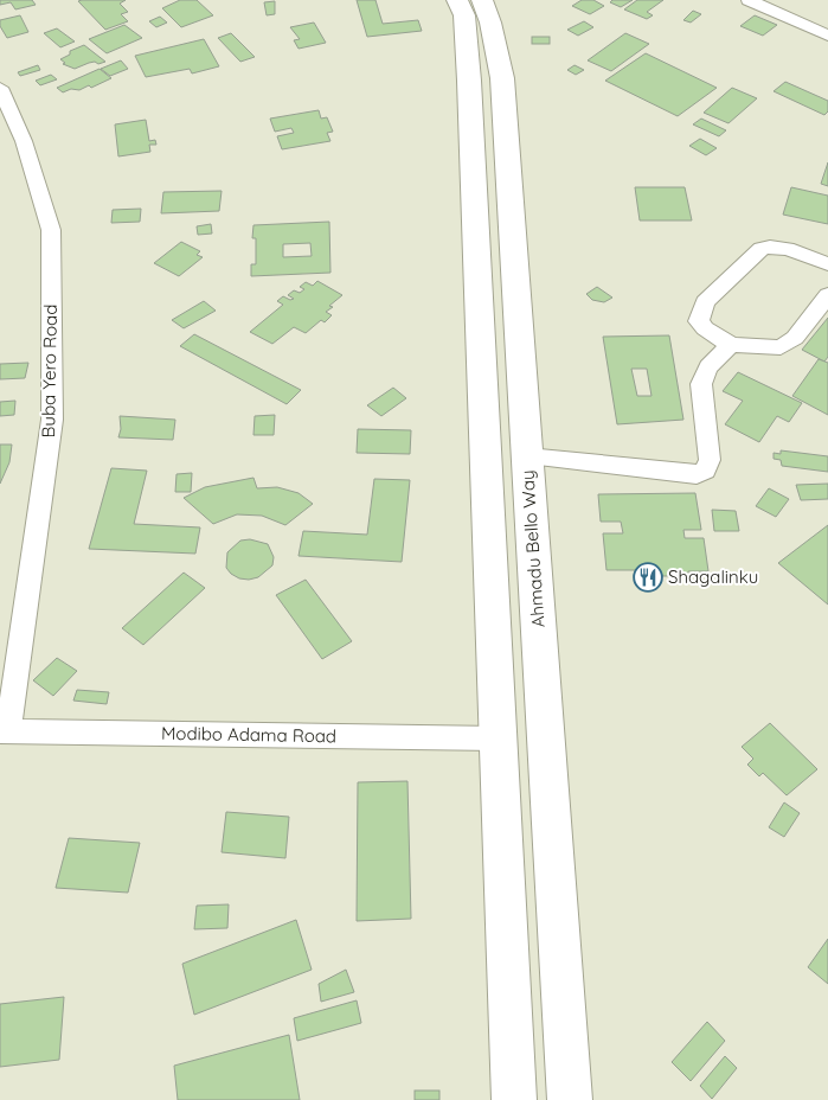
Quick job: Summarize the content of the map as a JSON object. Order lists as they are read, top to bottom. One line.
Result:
{"streets":{"main road":["Ahmadu Bello Way"],"street":["Buba Yero Road","Modibo Adama Road"]},"crossings":[["Buba Yero Road","Modibo Adama Road"]],"places":{"restaurant":["Shagalinku"]}}
